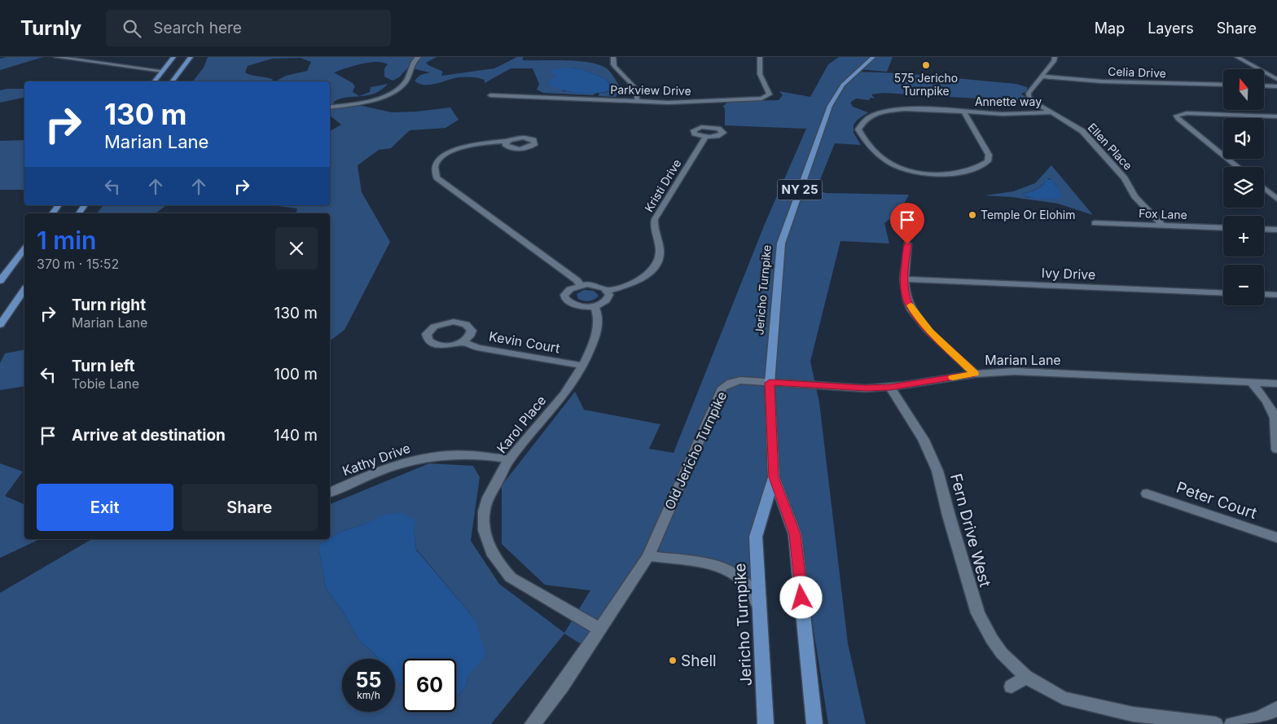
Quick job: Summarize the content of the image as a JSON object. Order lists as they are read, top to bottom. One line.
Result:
{"streets":{"main road":["NY 25","Jericho Turnpike"],"street":["Celia Drive","Parkview Drive","Annette way","Ellen Place","Kristi Drive","Fox Lane","Ivy Drive","Kevin Court","Marian Lane","Karol Place","Old Jericho Turnpike","Kathy Drive","Peter Court","Fern Drive West"]},"crossings":[["Celia Drive","Ellen Place"],["Annette way","Ellen Place"],["Ellen Place","Fox Lane"],["Jericho Turnpike","Marian Lane"],["Jericho Turnpike","Old Jericho Turnpike"],["Kevin Court","Karol Place"],["Marian Lane","Old Jericho Turnpike"],["Marian Lane","Fern Drive West"],["Karol Place","Old Jericho Turnpike"],["Karol Place","Kathy Drive"]],"places":["575 Jericho Turnpike","Temple Or Elohim","Shell"],"north":"top","page":{"header":"Turnly","search":"Search here","nav":["Map","Layers","Share"],"map_buttons":["+","−"],"turn":["130 m","Marian Lane"],"heading":["1 min","370 m · 15:52"],"list":[{"name":"Turn right","note":"Marian Lane","value":"130 m"},{"name":"Turn left","note":"Tobie Lane","value":"100 m"},{"name":"Arrive at destination","value":"140 m"}],"buttons":["Exit","Share"],"speed":"55 km/h","limit":"60"}}
